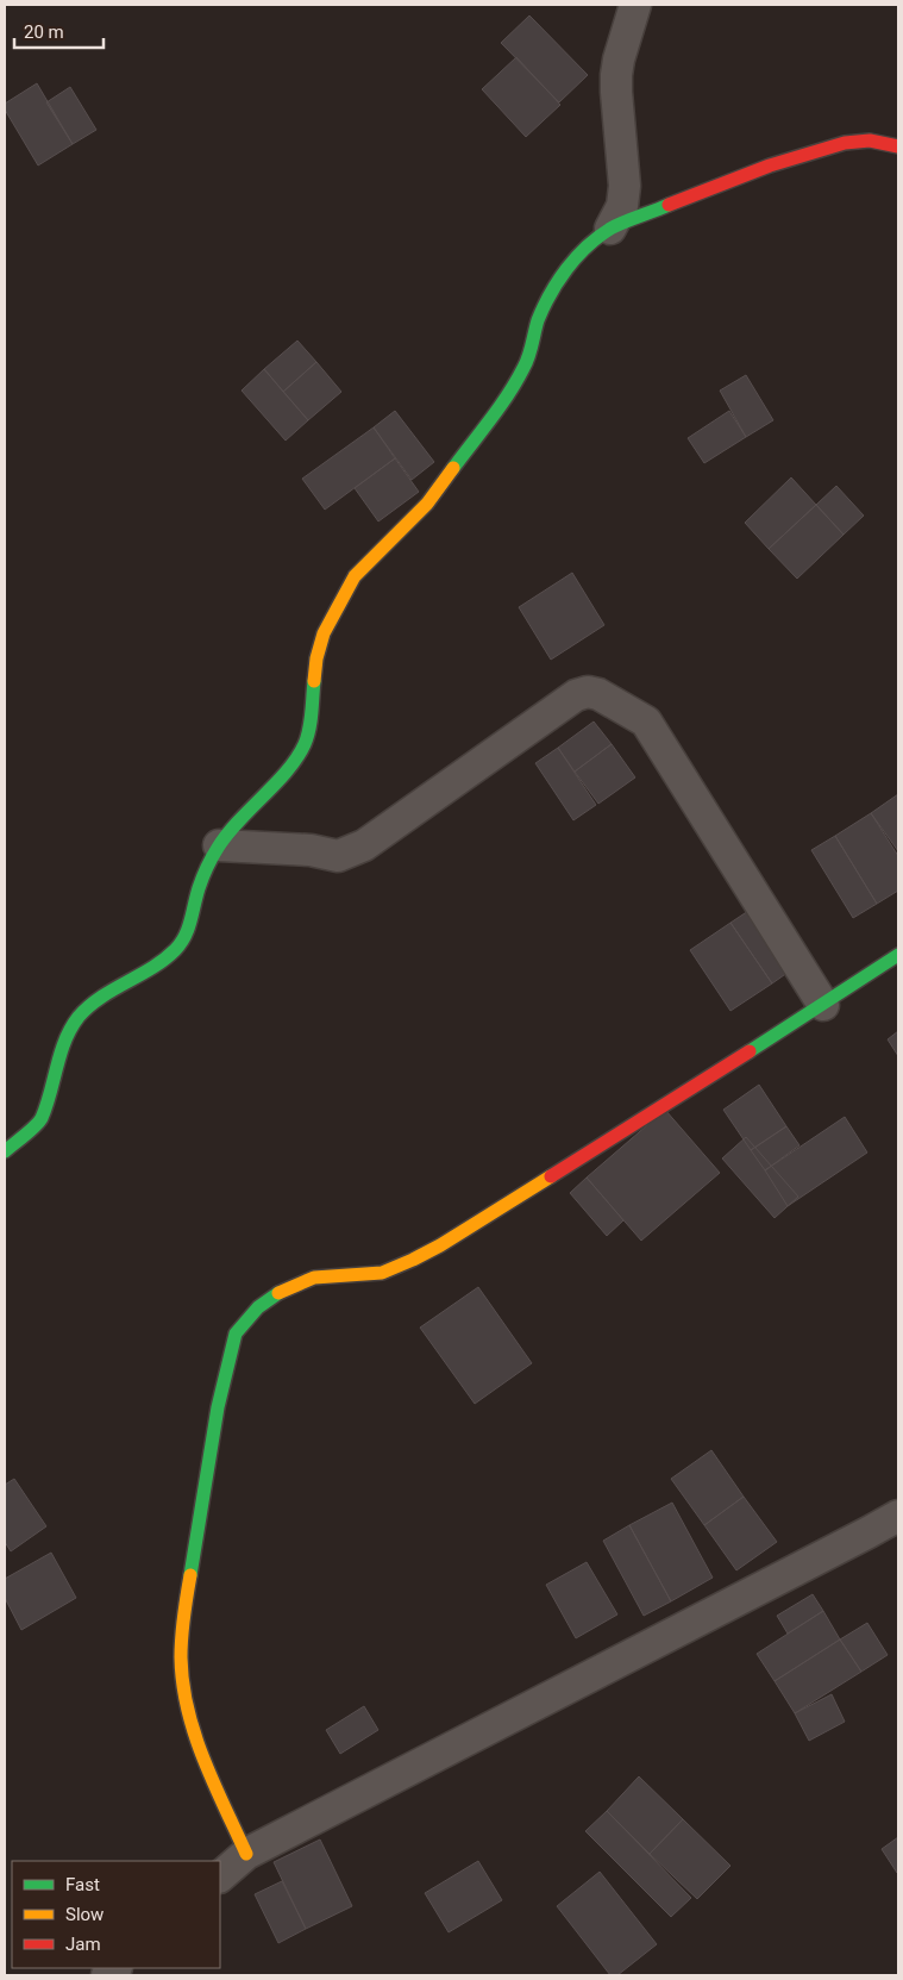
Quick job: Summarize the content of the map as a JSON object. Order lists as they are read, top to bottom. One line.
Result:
{"legend":["Fast","Slow","Jam"],"scale_bar":"20 m"}
